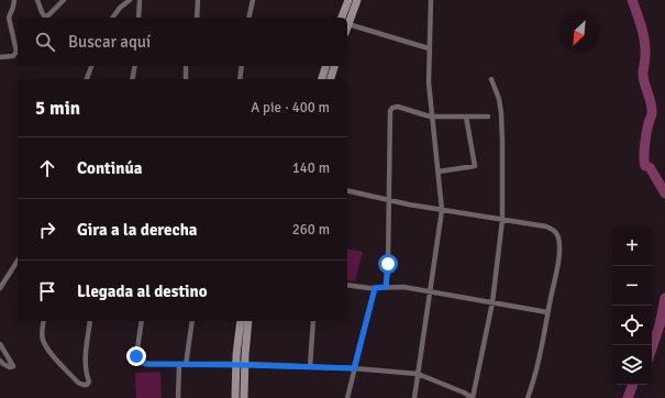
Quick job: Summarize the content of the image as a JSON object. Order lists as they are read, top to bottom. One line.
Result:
{"north":"bottom left","page":{"search":"Buscar aquí","heading":["5 min","A pie · 400 m"],"list":[["Continúa","140 m"],["Gira a la derecha","260 m"],"Llegada al destino"],"map_buttons":["+","−"]}}
